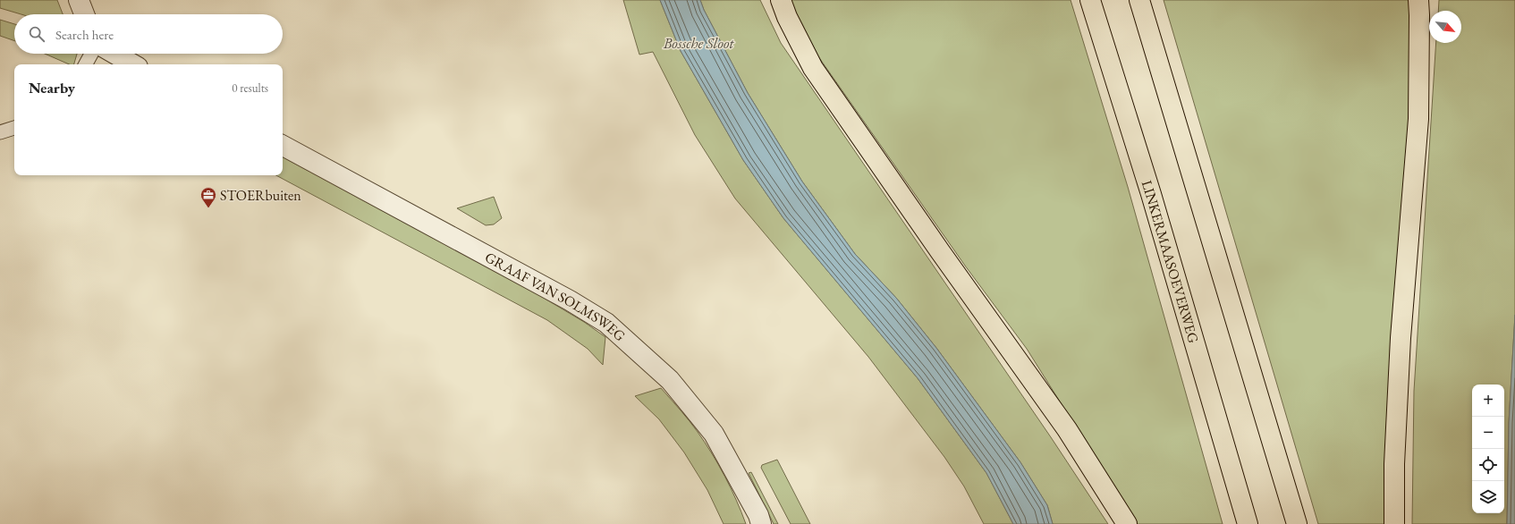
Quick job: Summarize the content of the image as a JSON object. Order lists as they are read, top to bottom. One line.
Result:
{"streets":{"highway":["LINKERMAASOEVERWEG"],"street":["GRAAF VAN SOLMSWEG"]},"water":["Bossche Sloot"],"places":{"office":["STOERbuiten"]},"north":"bottom right","page":{"search":"Search here","heading":["Nearby","0 results"],"map_buttons":["+","−"]}}
